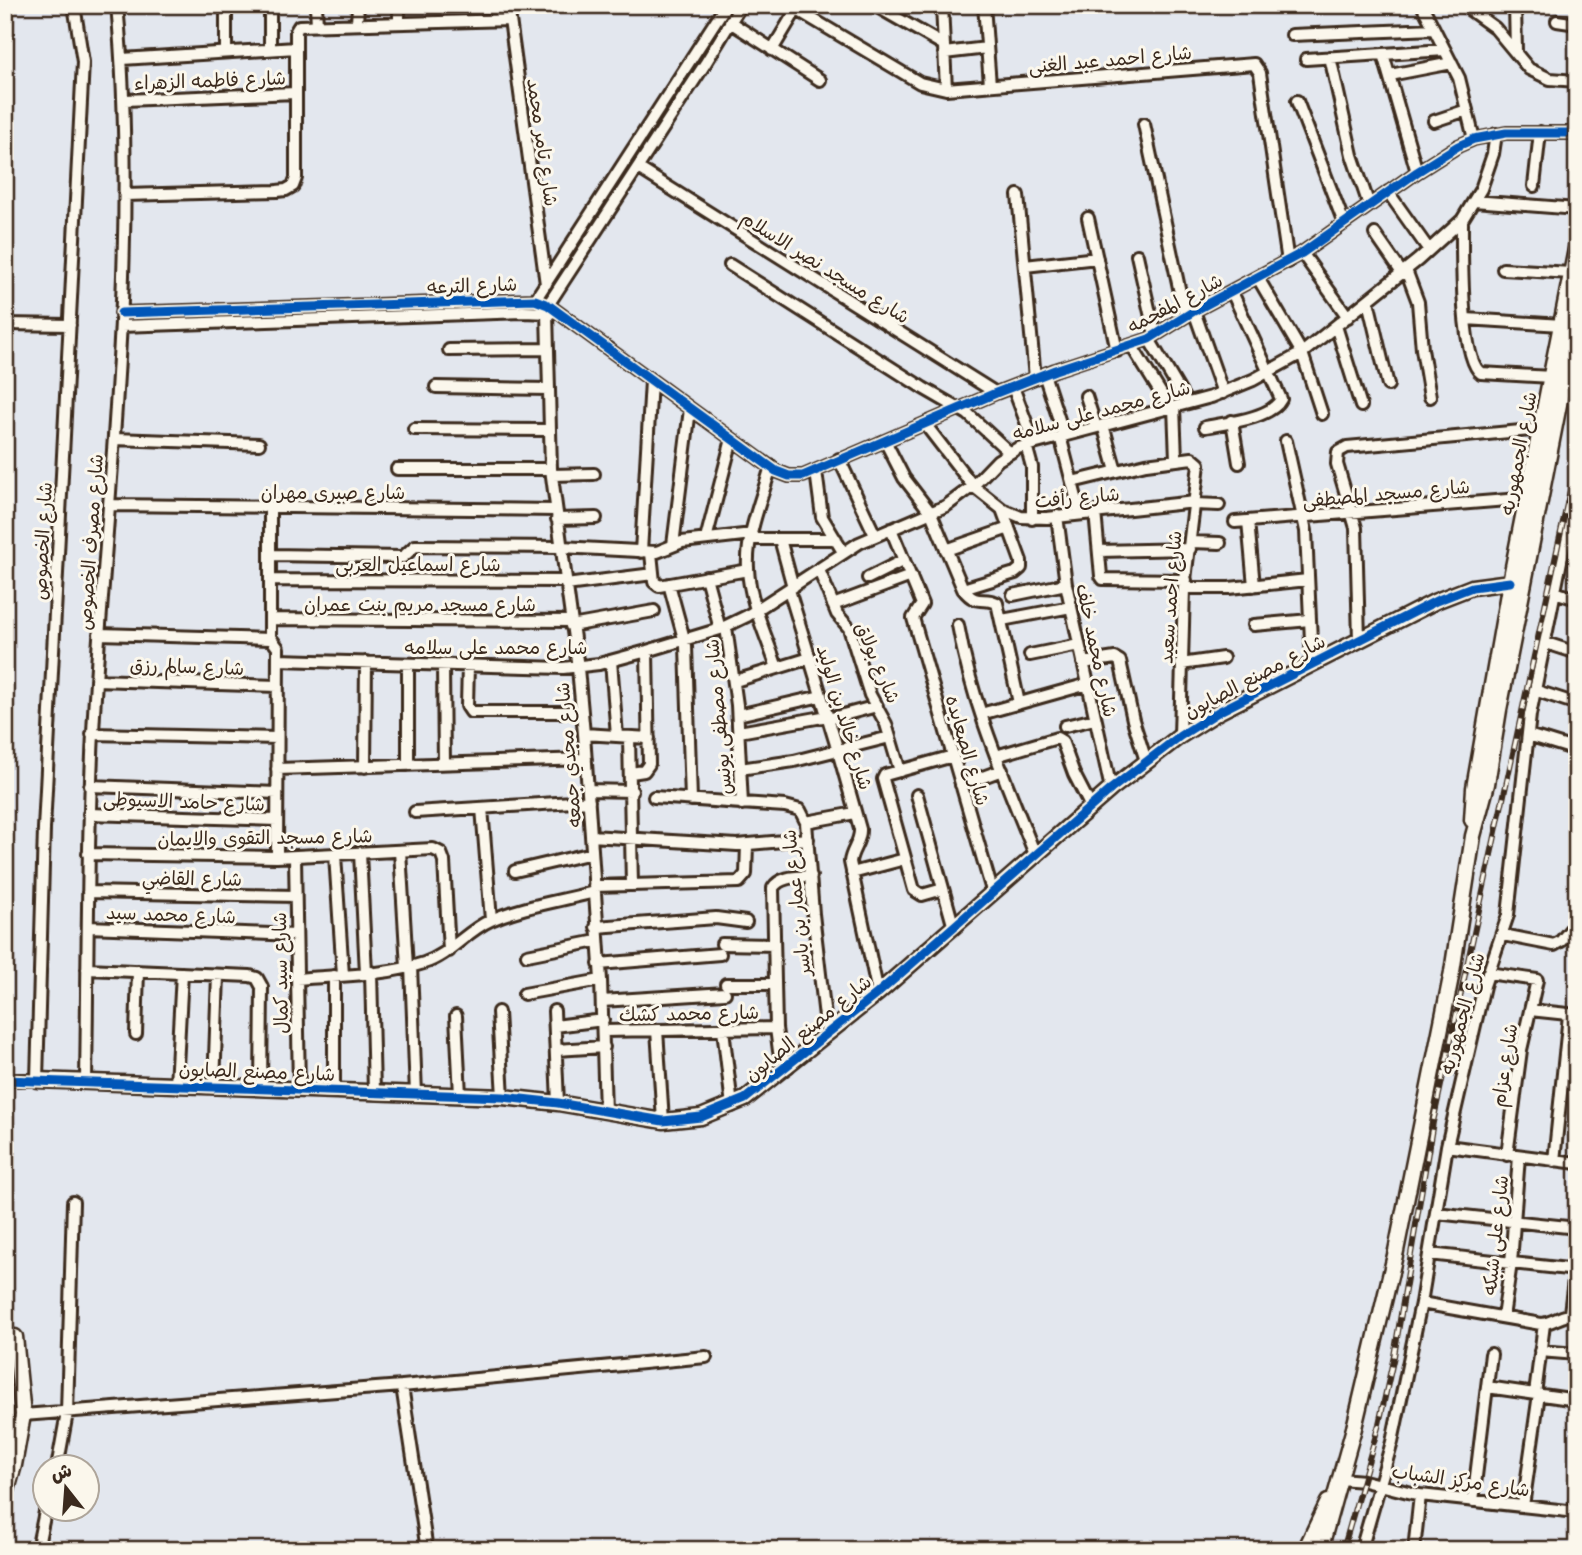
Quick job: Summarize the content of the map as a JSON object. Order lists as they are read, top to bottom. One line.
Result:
{"streets":{"street":["شارع احمد عبد الغنى","شارع فاطمه الزهراء","شارع تامر محمد","شارع مسجد نصر الاسلام","شارع الترعه","شارع المفحمه","شارع محمد على سلامه","شارع الجمهوريه","شارع صبرى مهران","شارع مسجد المصطفى","شارع رأفت","شارع الخصوص","شارع مصرف الخصوص","شارع اسماعيل العربى","شارع احمد سعيد","شارع مسجد مريم بنت عمران","شارع محمد خلف","شارع بولاق","شارع سالم رزق","شارع مصنع الصابون","شارع مصطفى يونس","شارع خالد بن الوليد","شارع الصعايده","شارع مجدي جمعه","شارع حامد الاسيوطى","شارع مسجد التقوى والايمان","شارع القاضي","شارع عمار بن ياسر","شارع محمد سيد","شارع سيد كمال","شارع محمد كشك","شارع عزام","شارع على شبكه","شارع مركز الشباب"]},"crossings":[["شارع احمد عبد الغنى","شارع المفحمه"],["شارع فاطمه الزهراء","شارع مصرف الخصوص"],["شارع مسجد نصر الاسلام","شارع المفحمه"],["شارع الترعه","شارع المفحمه"],["شارع الترعه","شارع مصرف الخصوص"],["شارع الترعه","شارع مجدي جمعه"],["شارع المفحمه","شارع محمد على سلامه"],["شارع المفحمه","شارع رأفت"],["شارع محمد على سلامه","شارع رأفت"],["شارع محمد على سلامه","شارع بولاق"],["شارع محمد على سلامه","شارع مصطفى يونس"],["شارع محمد على سلامه","شارع خالد بن الوليد"],["شارع محمد على سلامه","شارع مجدي جمعه"],["شارع الجمهوريه","شارع مسجد المصطفى"],["شارع الجمهوريه","شارع مصنع الصابون"],["شارع الجمهوريه","شارع عزام"],["شارع الجمهوريه","شارع مركز الشباب"],["شارع صبرى مهران","شارع مصرف الخصوص"],["شارع صبرى مهران","شارع مجدي جمعه"],["شارع رأفت","شارع احمد سعيد"],["شارع رأفت","شارع محمد خلف"],["شارع الخصوص","شارع مصنع الصابون"],["شارع مصرف الخصوص","شارع سالم رزق"],["شارع مصرف الخصوص","شارع مصنع الصابون"],["شارع مصرف الخصوص","شارع حامد الاسيوطى"],["شارع مصرف الخصوص","شارع مسجد التقوى والايمان"],["شارع مصرف الخصوص","شارع القاضي"],["شارع مصرف الخصوص","شارع محمد سيد"],["شارع اسماعيل العربى","شارع مجدي جمعه"],["شارع احمد سعيد","شارع مصنع الصابون"],["شارع مسجد مريم بنت عمران","شارع مجدي جمعه"],["شارع محمد خلف","شارع مصنع الصابون"],["شارع مصنع الصابون","شارع خالد بن الوليد"],["شارع مصنع الصابون","شارع الصعايده"],["شارع مصنع الصابون","شارع مجدي جمعه"],["شارع مصنع الصابون","شارع عمار بن ياسر"],["شارع مصنع الصابون","شارع سيد كمال"],["شارع مصطفى يونس","شارع عمار بن ياسر"],["شارع مجدي جمعه","شارع محمد كشك"],["شارع مسجد التقوى والايمان","شارع سيد كمال"],["شارع القاضي","شارع سيد كمال"],["شارع محمد سيد","شارع سيد كمال"]],"north":"top"}
